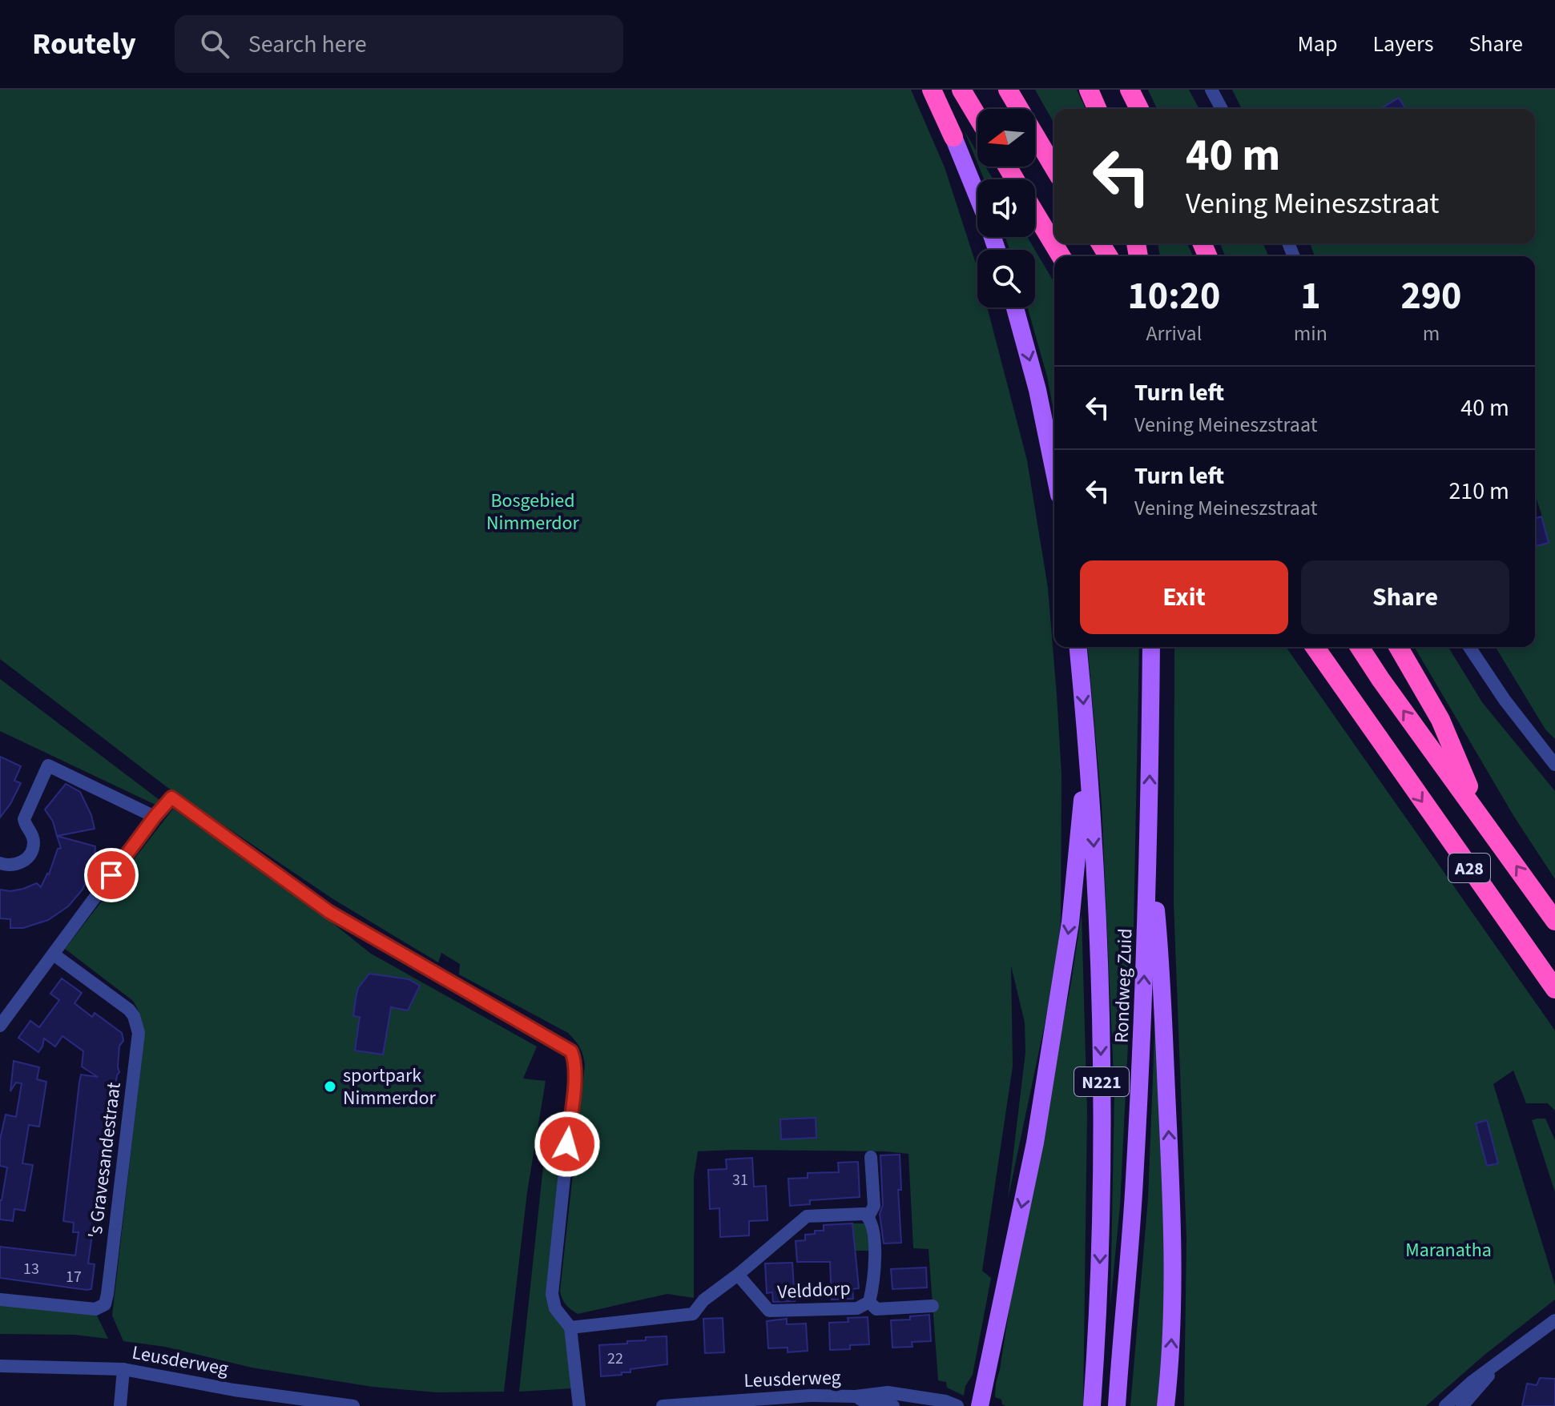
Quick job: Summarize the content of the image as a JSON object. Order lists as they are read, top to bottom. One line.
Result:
{"streets":{"highway":["A28"],"main road":["Rondweg Zuid","N221"],"street":["'s Gravesandestraat","Velddorp","Leusderweg"]},"crossings":[["Rondweg Zuid","N221"]],"parks":["Bosgebied Nimmerdor","Maranatha"],"places":["sportpark Nimmerdor"],"house_numbers":["31","13","17","22"],"north":"left","page":{"header":"Routely","search":"Search here","nav":["Map","Layers","Share"],"turn":["40 m","Vening Meineszstraat"],"eta":["10:20","Arrival","1","min","290","m"],"list":[{"name":"Turn left","note":"Vening Meineszstraat","value":"40 m"},{"name":"Turn left","note":"Vening Meineszstraat","value":"210 m"}],"buttons":["Exit","Share"]}}
